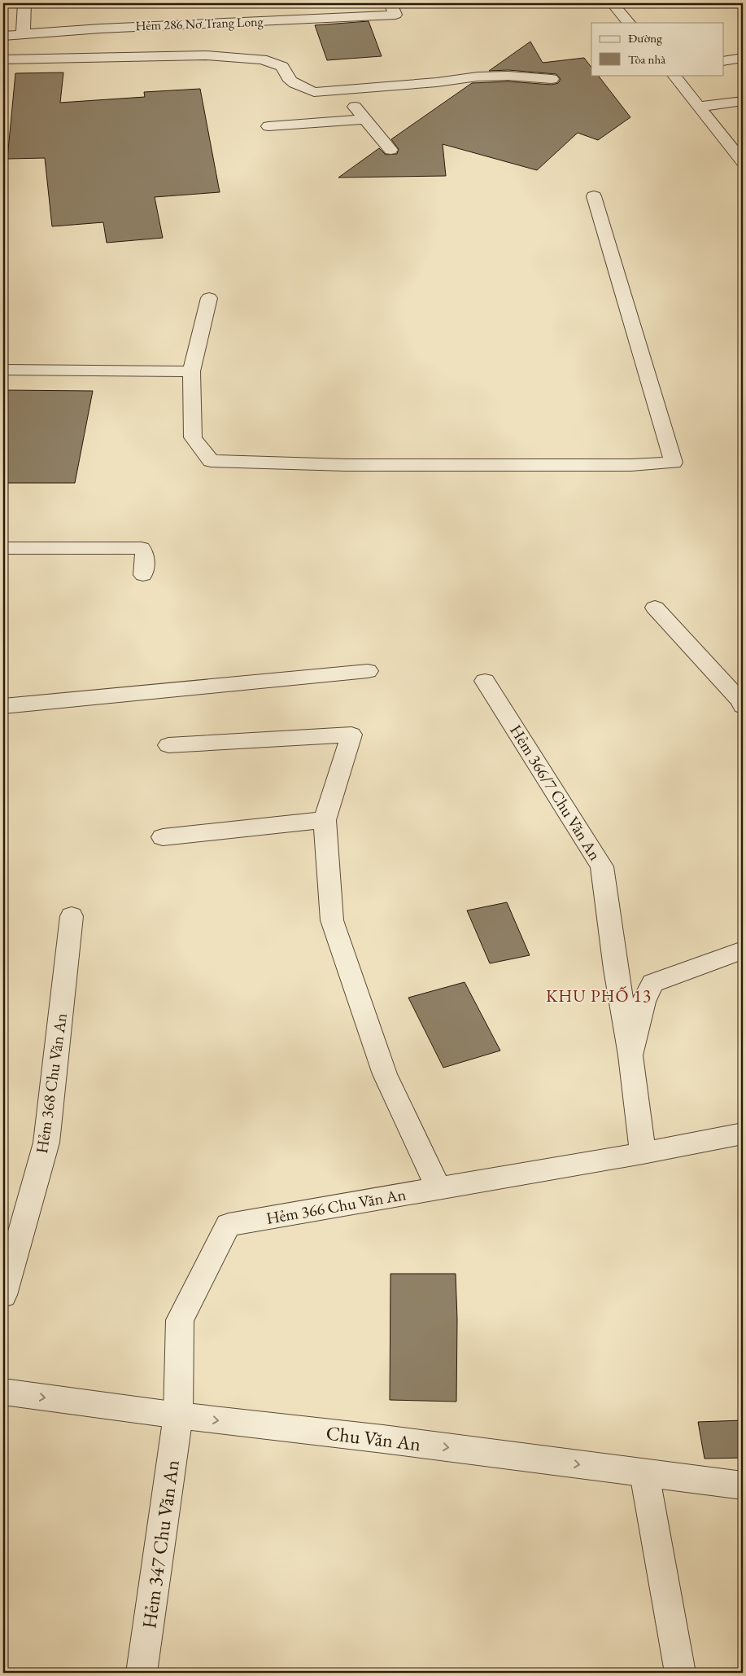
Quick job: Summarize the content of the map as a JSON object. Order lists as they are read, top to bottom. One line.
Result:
{"streets":{"street":["Hẻm 286 Nơ Trang Long","Hẻm 366/7 Chu Văn An","Hẻm 368 Chu Văn An","Hẻm 366 Chu Văn An","Chu Văn An","Hẻm 347 Chu Văn An"]},"crossings":[["Hẻm 366 Chu Văn An","Chu Văn An"],["Hẻm 366 Chu Văn An","Hẻm 347 Chu Văn An"],["Chu Văn An","Hẻm 347 Chu Văn An"]],"one_way":["Chu Văn An"],"districts":["KHU PHỐ 13"],"legend":["Đường","Tòa nhà"]}
